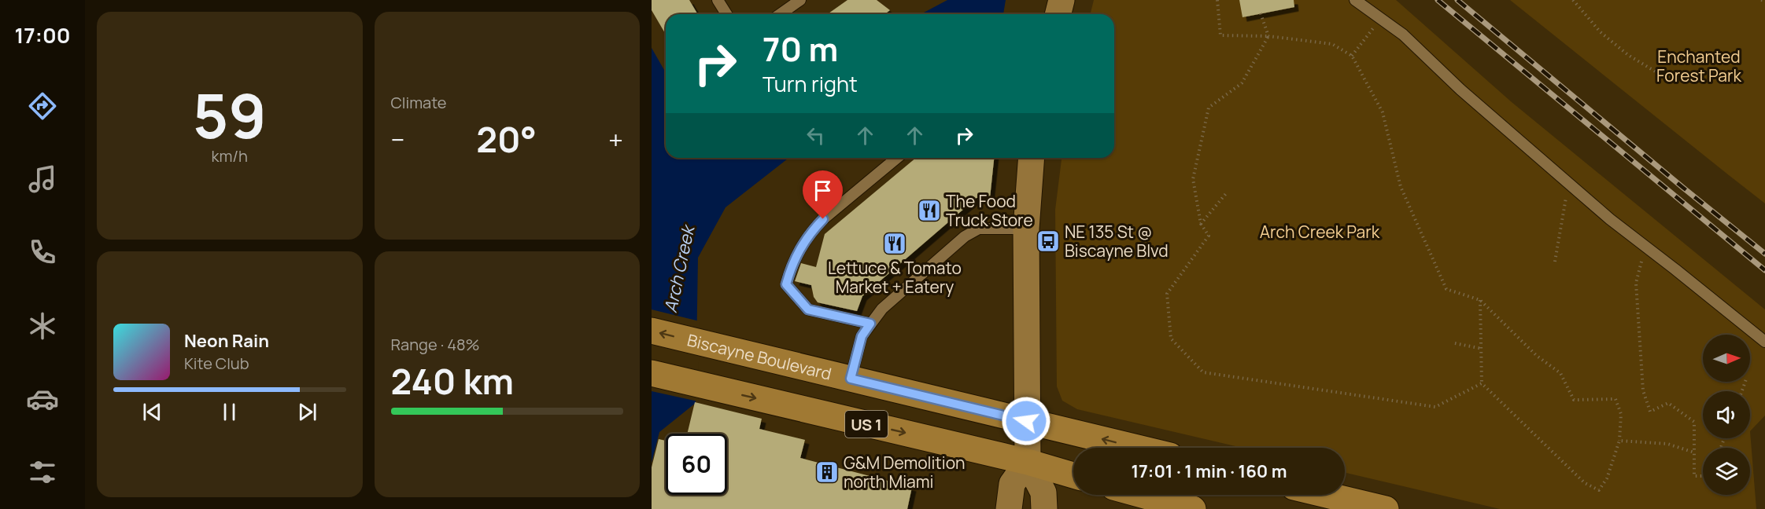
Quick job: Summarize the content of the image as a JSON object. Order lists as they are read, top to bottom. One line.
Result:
{"streets":{"main road":["Biscayne Boulevard","US 1"]},"water":["Arch Creek"],"parks":["Enchanted Forest Park","Arch Creek Park"],"places":{"restaurant":["The Food Truck Store","Lettuce & Tomato Market + Eatery"],"bus stop":["NE 135 St @ Biscayne Blvd"],"building":["G&M Demolition north Miami"]},"north":"right","page":{"tabs":"17:00","tile":[["59","km/h"],"Climate",["Range · 48%","240 km"]],"turn":["70 m","Turn right"],"heat":["−","20°","+"],"song":["Neon Rain","Kite Club"],"limit":"60","trip":"17:01 · 1 min · 160 m"}}
